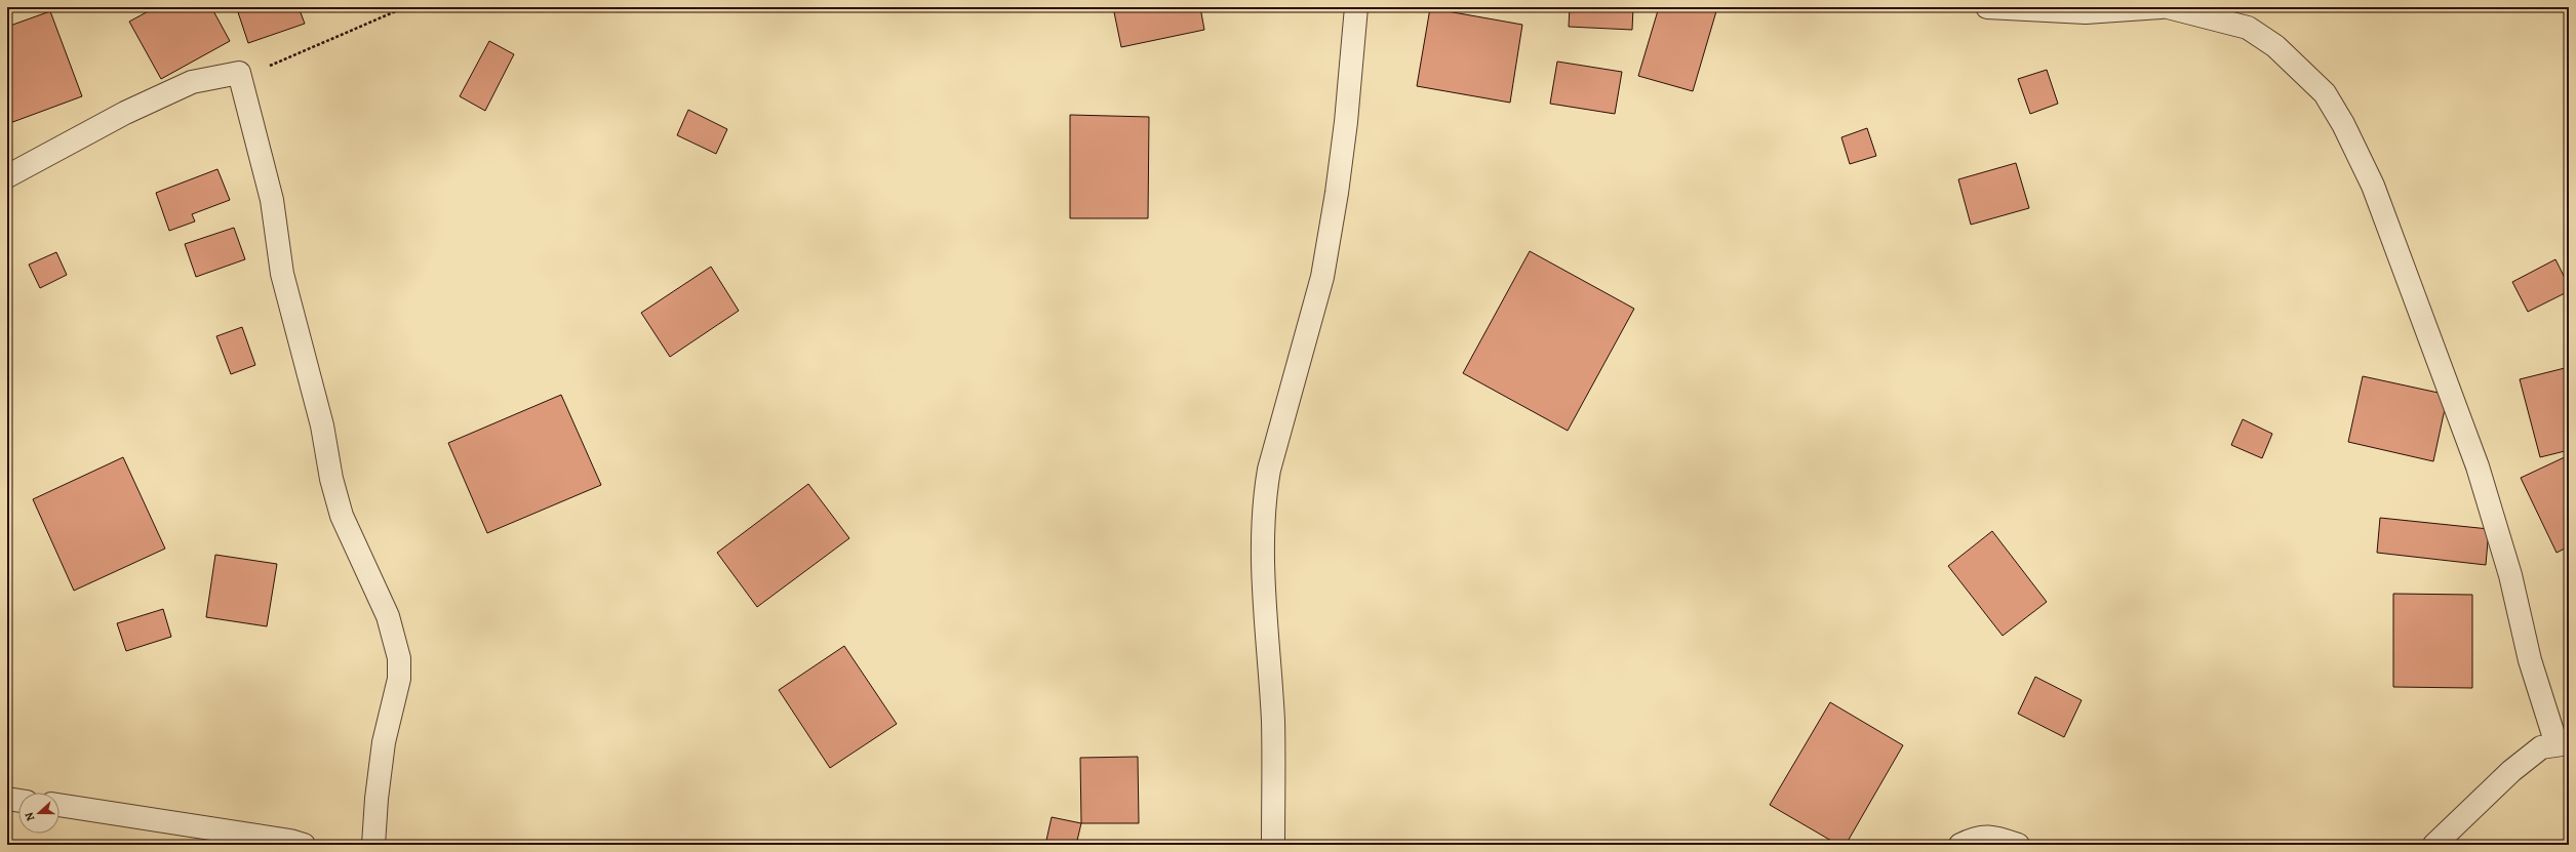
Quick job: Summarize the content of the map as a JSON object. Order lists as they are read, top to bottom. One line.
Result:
{"north":"left"}
